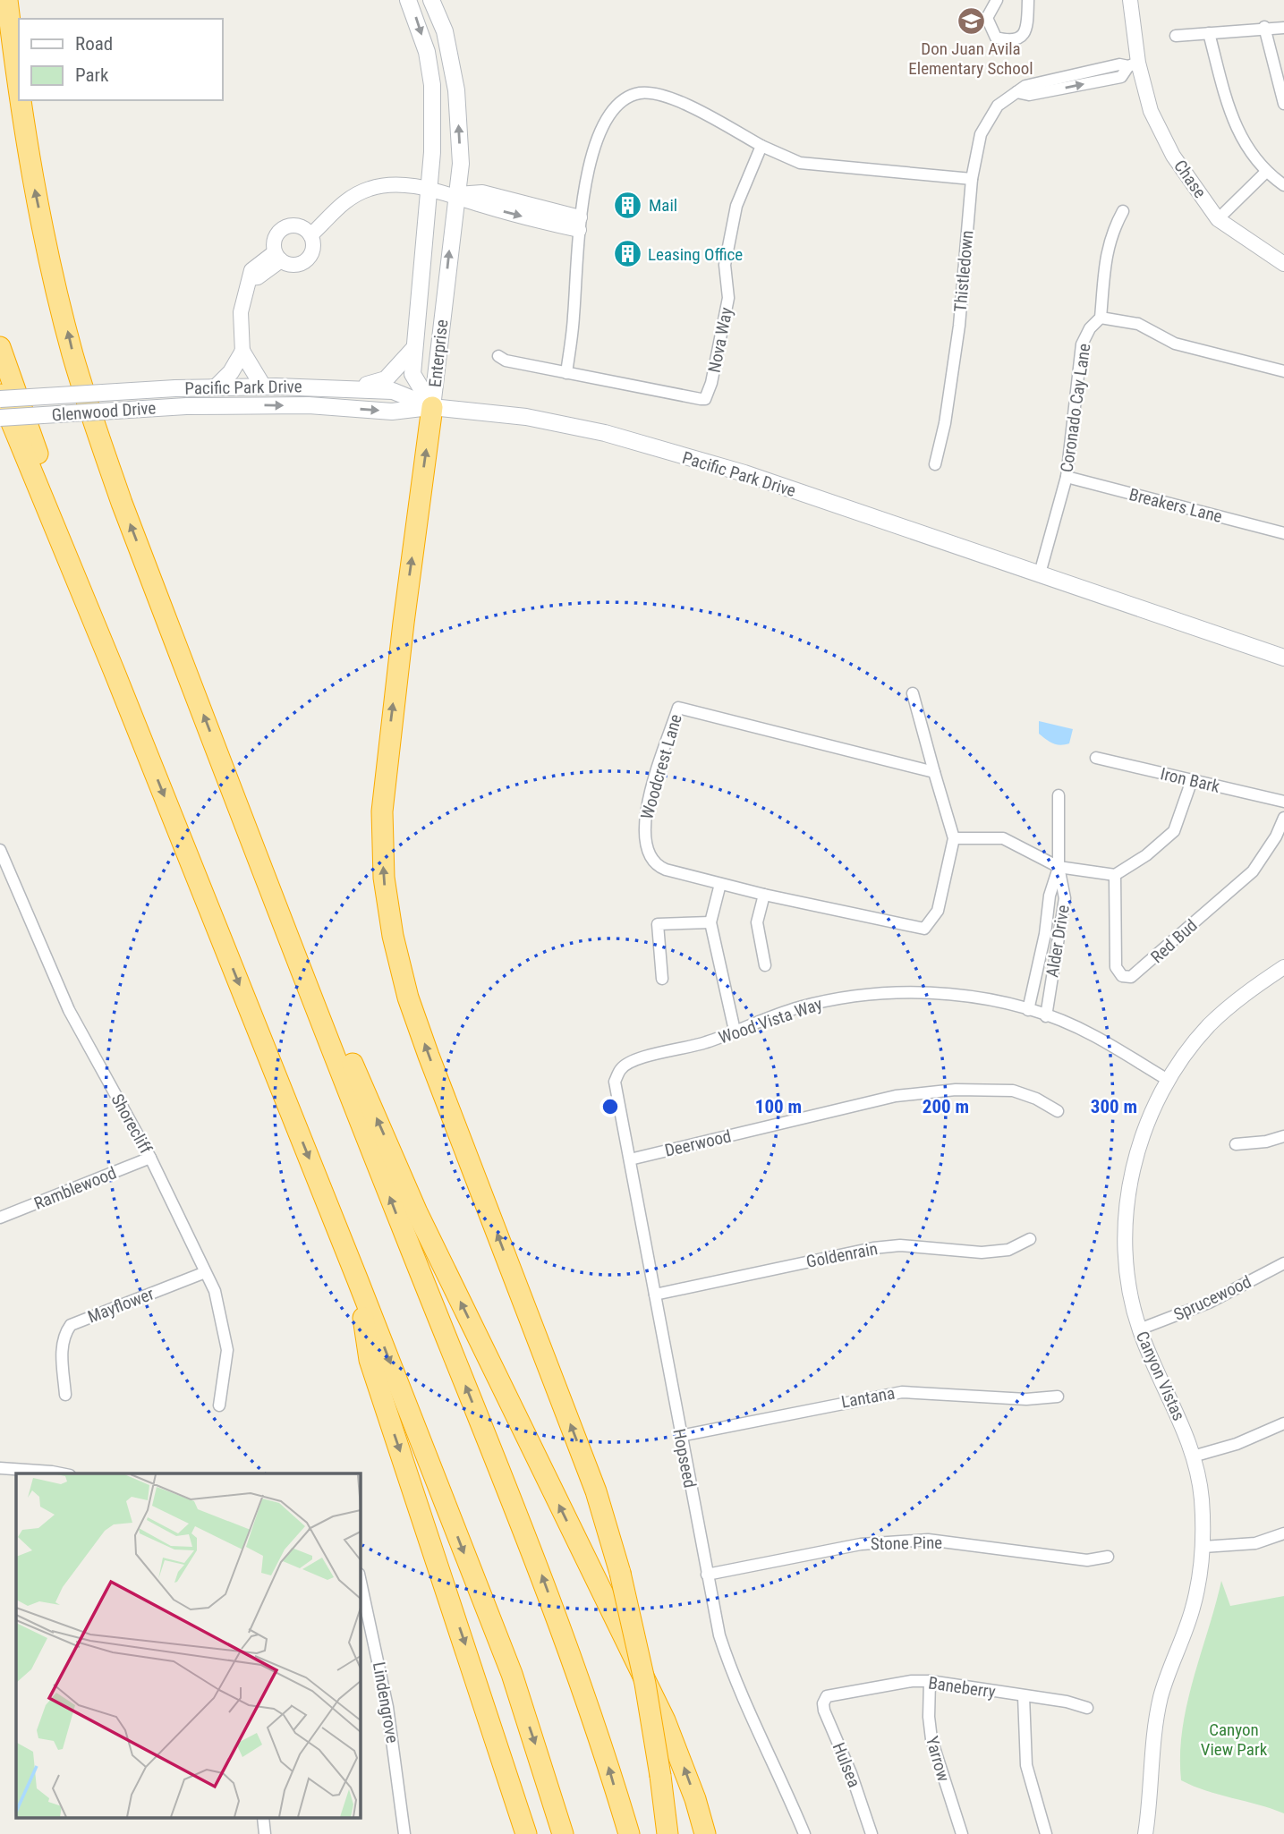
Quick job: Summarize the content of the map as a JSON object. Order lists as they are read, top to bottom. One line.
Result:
{"streets":{"main road":["Enterprise","Pacific Park Drive","Glenwood Drive"],"street":["Chase","Thistledown","Nova Way","Coronado Cay Lane","Breakers Lane","Woodcrest Lane","Iron Bark","Alder Drive","Red Bud","Wood Vista Way","Shorecliff","Deerwood","Ramblewood","Goldenrain","Sprucewood","Mayflower","Canyon Vistas","Lantana","Hopseed","Stone Pine","Baneberry","Lindengrove","Yarrow","Hulsea"]},"crossings":[["Chase","Thistledown"],["Enterprise","Pacific Park Drive"],["Enterprise","Glenwood Drive"],["Pacific Park Drive","Coronado Cay Lane"],["Pacific Park Drive","Glenwood Drive"],["Coronado Cay Lane","Breakers Lane"],["Alder Drive","Wood Vista Way"],["Wood Vista Way","Canyon Vistas"],["Wood Vista Way","Hopseed"],["Shorecliff","Ramblewood"],["Shorecliff","Mayflower"],["Deerwood","Hopseed"],["Goldenrain","Hopseed"],["Sprucewood","Canyon Vistas"],["Lantana","Hopseed"],["Hopseed","Stone Pine"],["Baneberry","Yarrow"],["Baneberry","Hulsea"]],"parks":["Canyon View Park"],"places":{"school or university":["Don Juan Avila Elementary School"],"building":["Mail","Leasing Office"]},"legend":["Road","Park"],"rings":["100 m","200 m","300 m"]}
